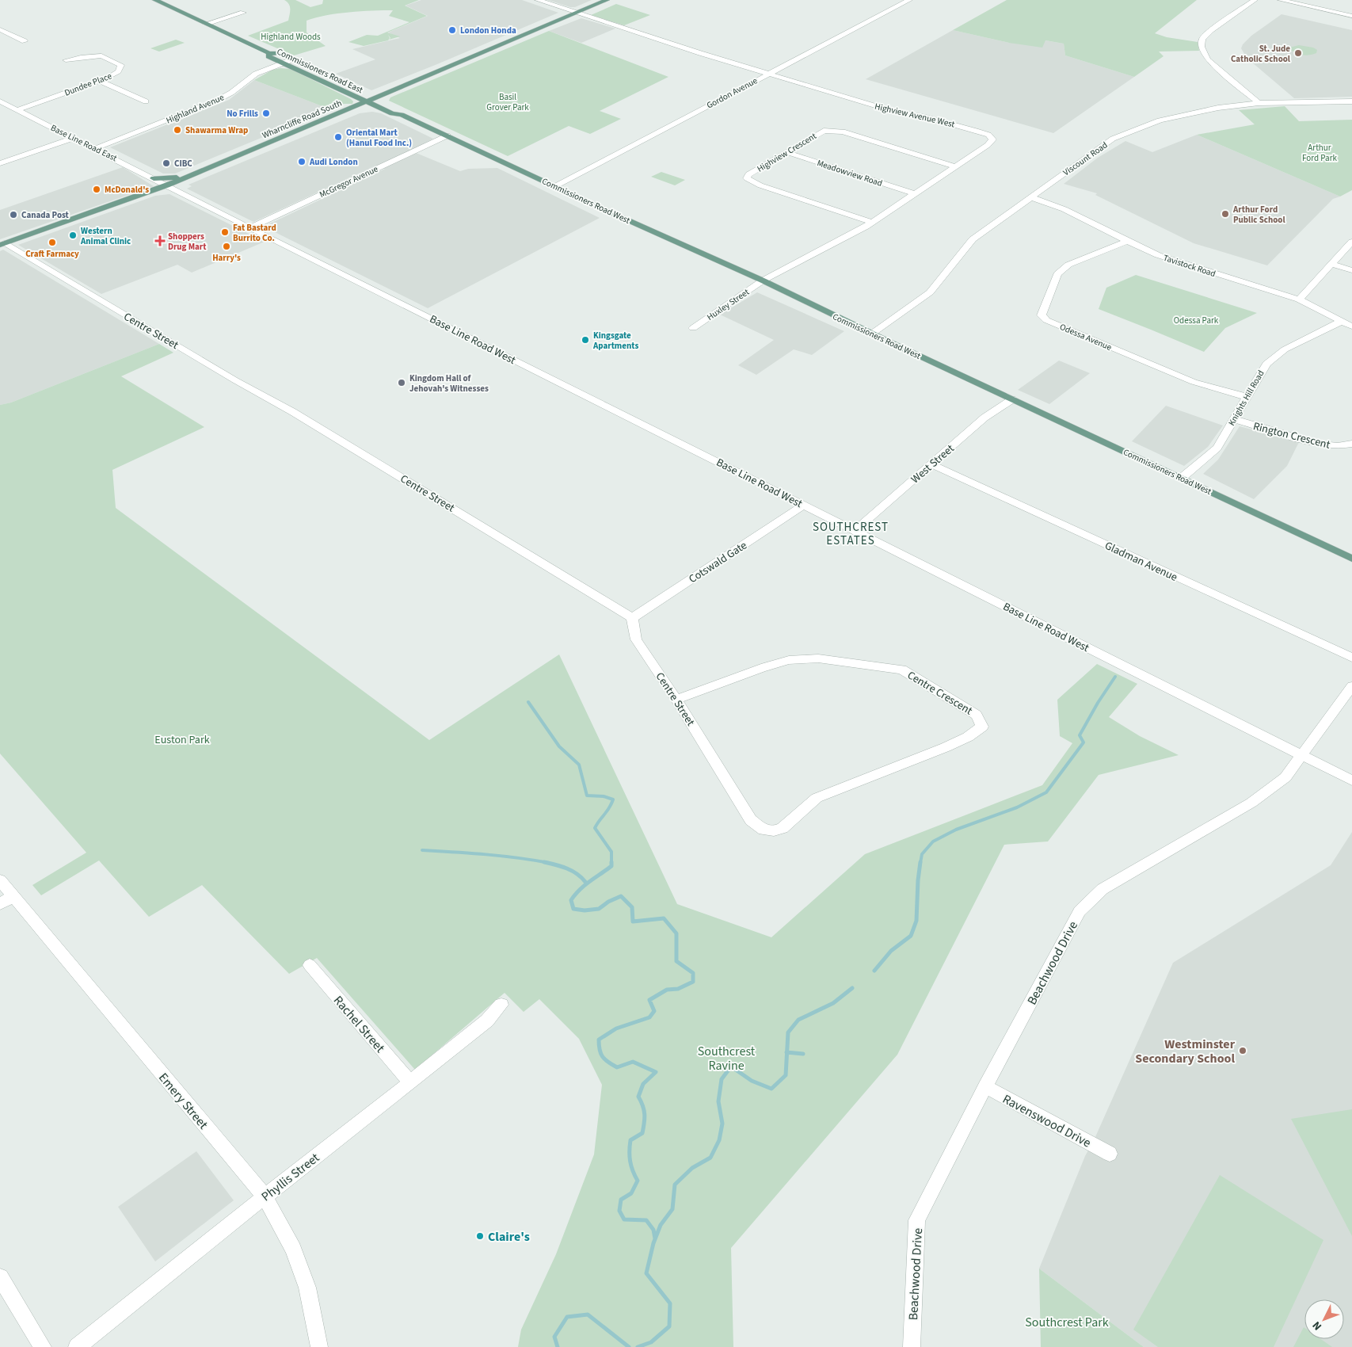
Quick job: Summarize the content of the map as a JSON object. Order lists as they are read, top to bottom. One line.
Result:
{"streets":{"main road":["Commissioners Road East","Wharncliffe Road South","Commissioners Road West"],"street":["Dundee Place","Gordon Avenue","Highland Avenue","Highview Avenue West","Base Line Road East","Highview Crescent","Viscount Road","Meadowview Road","McGregor Avenue","Tavistock Road","Huxley Street","Centre Street","Odessa Avenue","Base Line Road West","Knights Hill Road","Rington Crescent","West Street","Gladman Avenue","Cotswald Gate","Centre Crescent","Beachwood Drive","Rachel Street","Emery Street","Ravenswood Drive","Phyllis Street"]},"crossings":[["Commissioners Road East","Highland Avenue"],["Commissioners Road East","Wharncliffe Road South"],["Commissioners Road East","Commissioners Road West"],["Dundee Place","Base Line Road East"],["Gordon Avenue","Highview Avenue West"],["Gordon Avenue","Commissioners Road West"],["Highland Avenue","Base Line Road East"],["Highview Avenue West","Wharncliffe Road South"],["Highview Avenue West","Highview Crescent"],["Highview Avenue West","Meadowview Road"],["Highview Avenue West","Commissioners Road West"],["Highview Avenue West","Huxley Street"],["Wharncliffe Road South","Base Line Road East"],["Wharncliffe Road South","Commissioners Road West"],["Wharncliffe Road South","Centre Street"],["Wharncliffe Road South","Base Line Road West"],["Base Line Road East","Base Line Road West"],["Highview Crescent","Meadowview Road"],["Viscount Road","Commissioners Road West"],["Viscount Road","Tavistock Road"],["McGregor Avenue","Commissioners Road West"],["McGregor Avenue","Base Line Road West"],["Commissioners Road West","Huxley Street"],["Commissioners Road West","Knights Hill Road"],["Commissioners Road West","West Street"],["Tavistock Road","Odessa Avenue"],["Tavistock Road","Knights Hill Road"],["Centre Street","Cotswald Gate"],["Centre Street","Centre Crescent"],["Odessa Avenue","Knights Hill Road"],["Base Line Road West","West Street"],["Base Line Road West","Cotswald Gate"],["Base Line Road West","Beachwood Drive"],["Knights Hill Road","Rington Crescent"],["West Street","Gladman Avenue"],["Beachwood Drive","Ravenswood Drive"],["Rachel Street","Phyllis Street"],["Emery Street","Phyllis Street"]],"districts":["SOUTHCREST ESTATES"],"parks":["Highland Woods","Basil Grover Park","Arthur Ford Park","Odessa Park","Euston Park","Southcrest Ravine","Southcrest Park"],"places":{"other":["London Honda","St. Jude Catholic School","No Frills","Shawarma Wrap","Oriental Mart (Hanul Food Inc.)","Audi London","CIBC","McDonald's","Arthur Ford Public School","Canada Post","Fat Bastard Burrito Co.","Western Animal Clinic","Craft Farmacy","Harry's","Kingsgate Apartments","Kingdom Hall of Jehovah's Witnesses","Westminster Secondary School","Claire's"],"health":["Shoppers Drug Mart"]},"north":"bottom left"}
